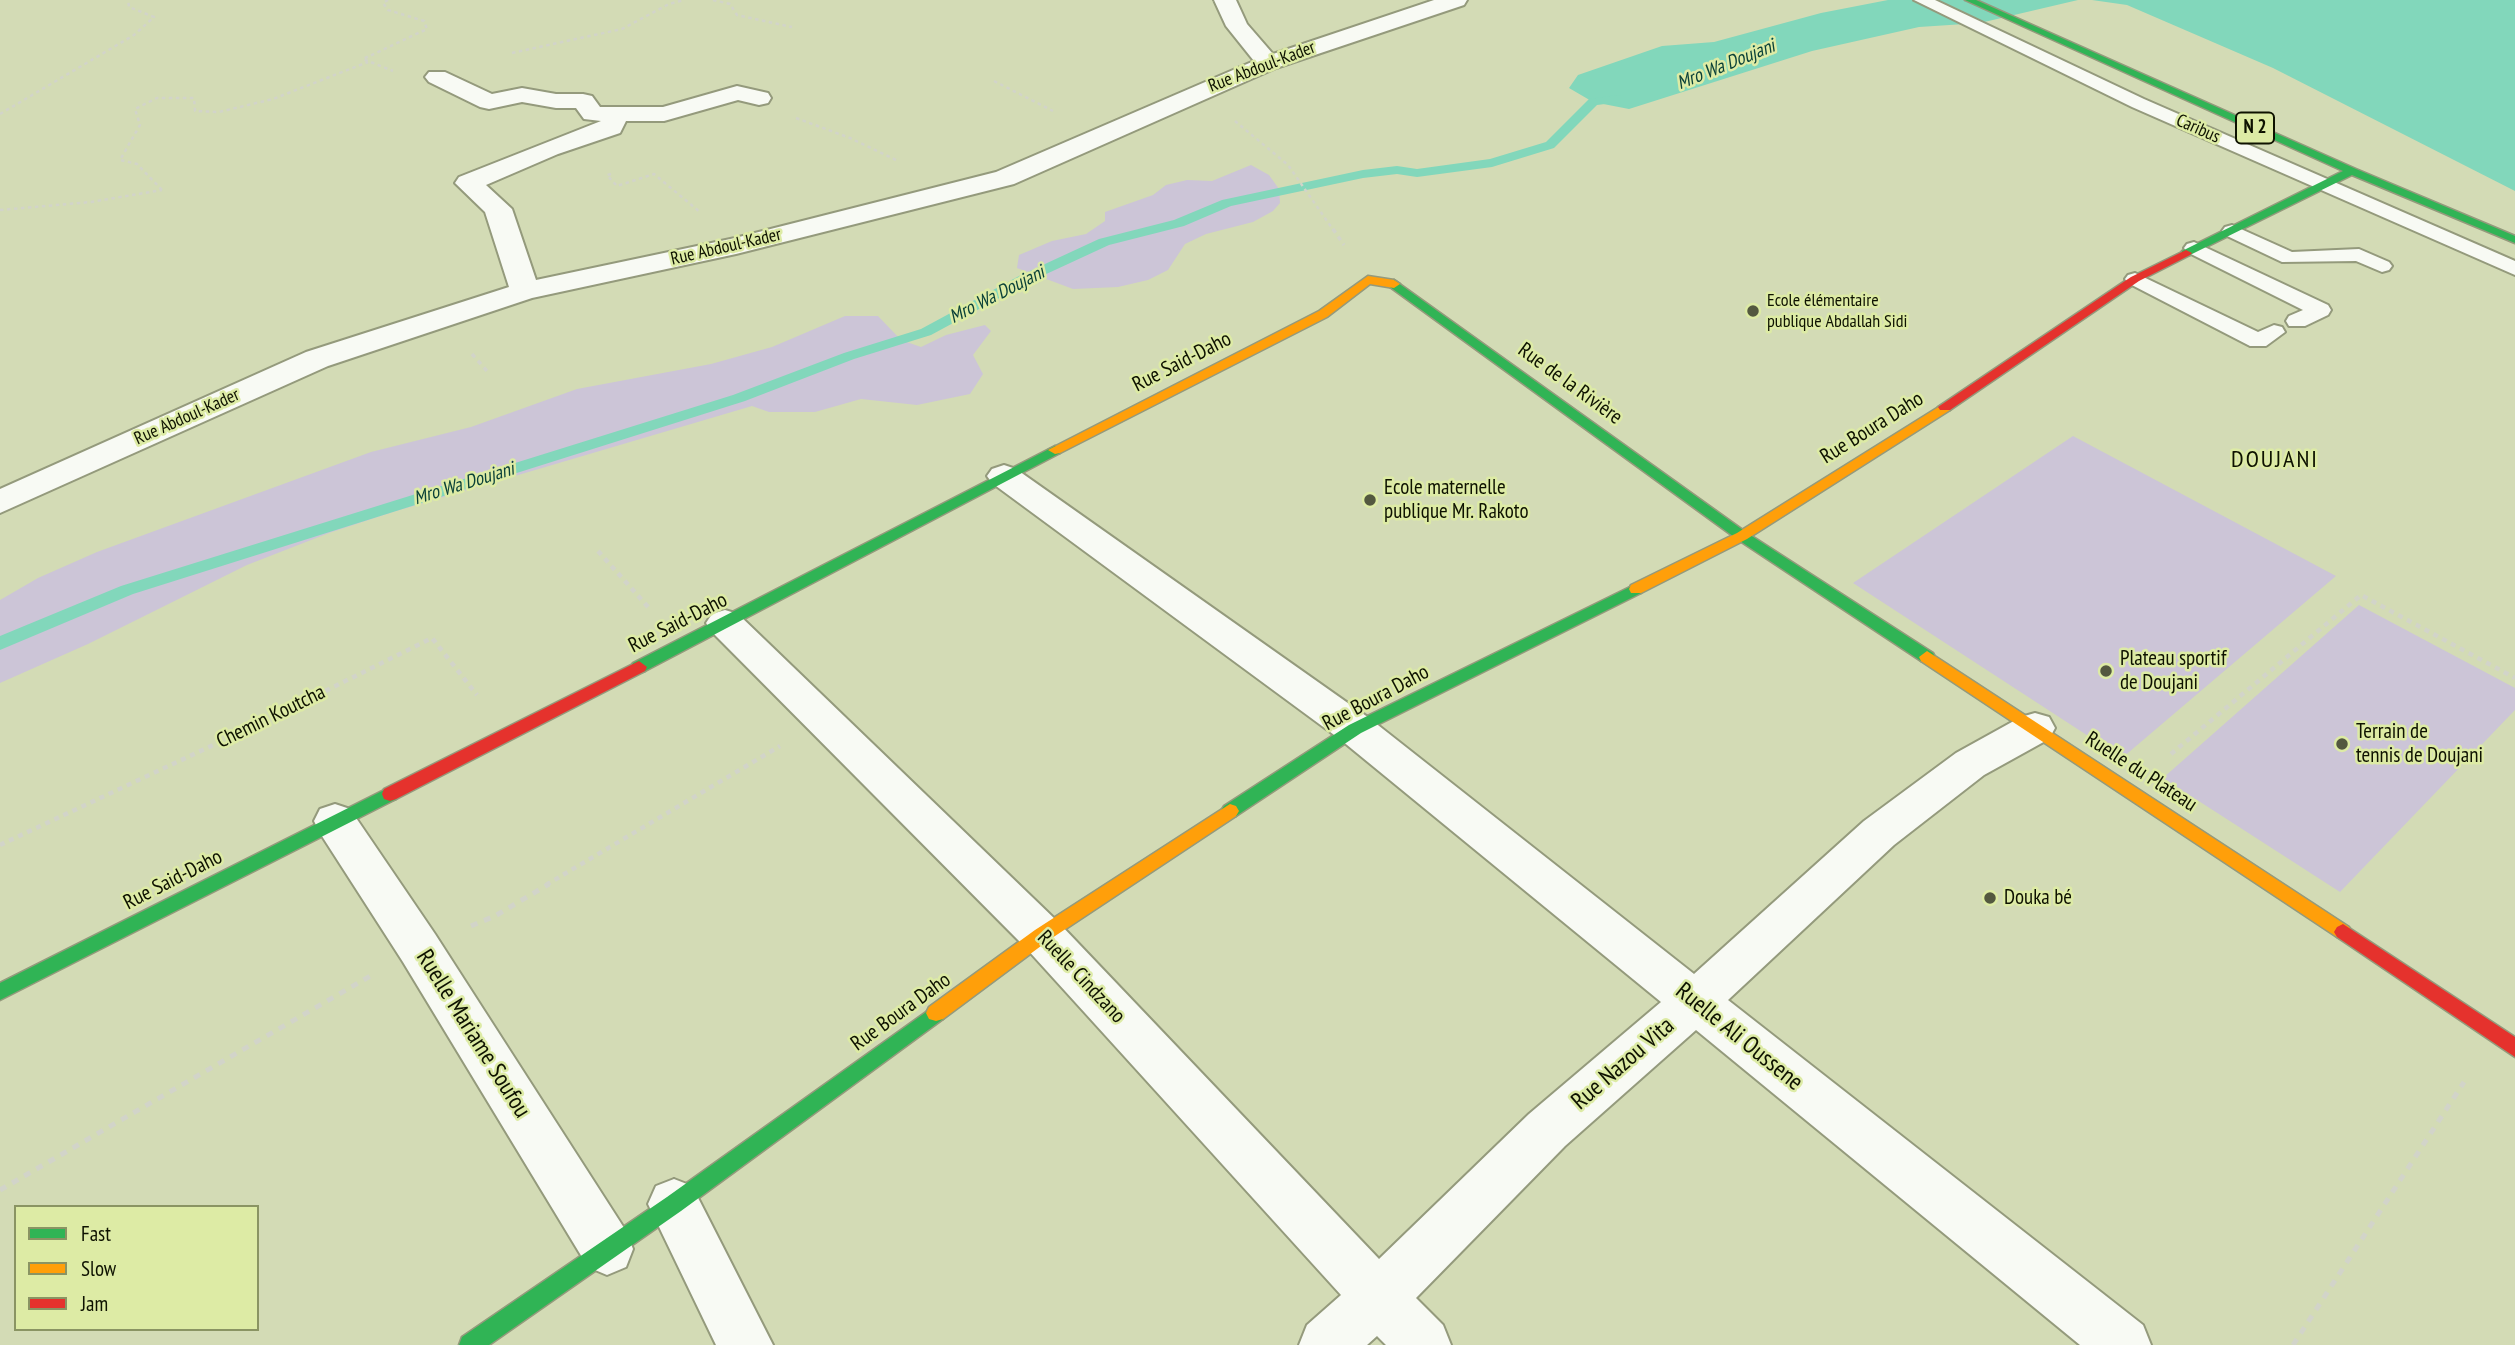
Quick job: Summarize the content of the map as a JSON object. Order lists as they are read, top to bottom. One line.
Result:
{"streets":{"street":["Rue Abdoul-Kader","N 2","Rue Said-Daho","Rue de la Rivière","Rue Boura Daho","Ruelle du Plateau","Ruelle Cindzano","Ruelle Mariame Soufou","Ruelle Ali Oussene","Rue Nazou Vita"],"lane":["Caribus"],"path":["Chemin Koutcha"]},"crossings":[["N 2","Rue Boura Daho"],["Caribus","Rue Boura Daho"],["Rue Said-Daho","Rue de la Rivière"],["Rue Said-Daho","Chemin Koutcha"],["Rue Said-Daho","Ruelle Cindzano"],["Rue Said-Daho","Ruelle Mariame Soufou"],["Rue Said-Daho","Ruelle Ali Oussene"],["Rue de la Rivière","Rue Boura Daho"],["Rue de la Rivière","Ruelle du Plateau"],["Rue Boura Daho","Ruelle du Plateau"],["Rue Boura Daho","Ruelle Cindzano"],["Rue Boura Daho","Ruelle Mariame Soufou"],["Rue Boura Daho","Ruelle Ali Oussene"],["Ruelle du Plateau","Rue Nazou Vita"],["Ruelle Cindzano","Rue Nazou Vita"],["Ruelle Ali Oussene","Rue Nazou Vita"]],"districts":["DOUJANI"],"water":["Mro Wa Doujani"],"places":["Ecole élémentaire publique Abdallah Sidi","Ecole maternelle publique Mr. Rakoto","Plateau sportif de Doujani","Terrain de tennis de Doujani","Douka bé"],"legend":["Fast","Slow","Jam"]}
